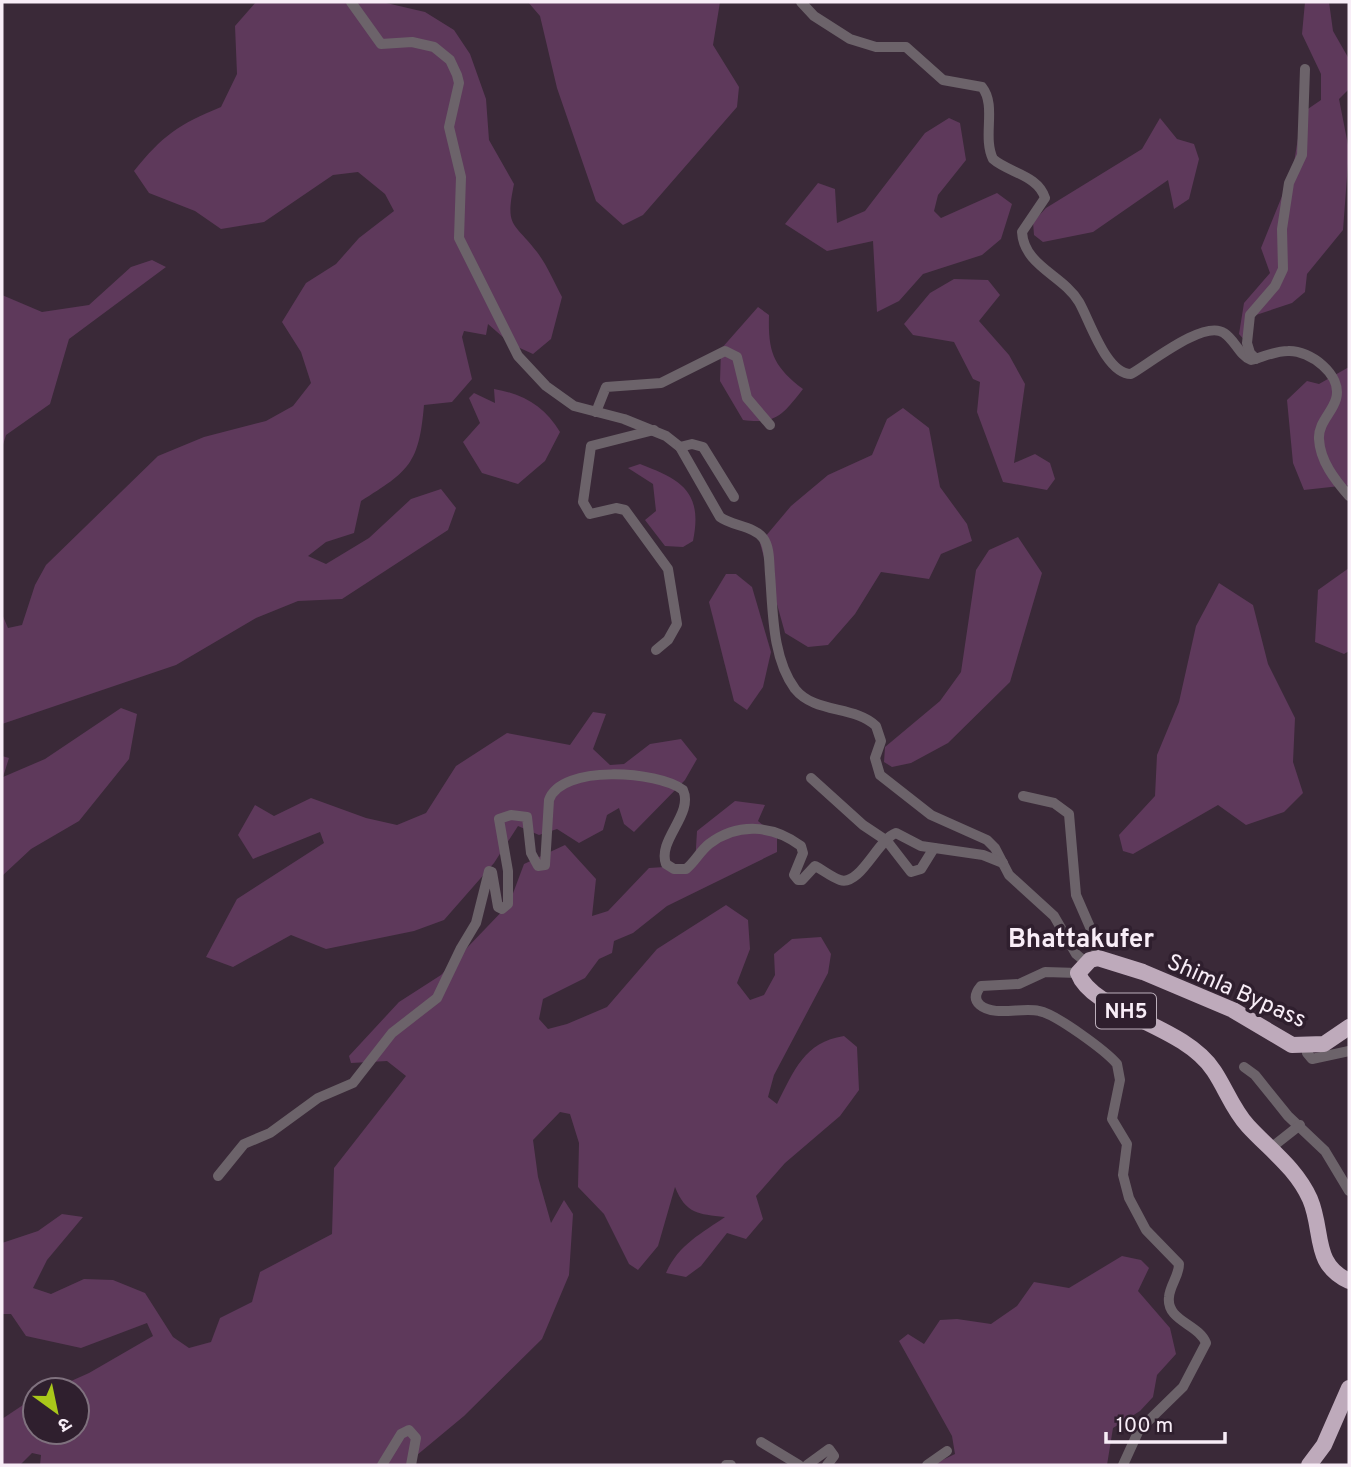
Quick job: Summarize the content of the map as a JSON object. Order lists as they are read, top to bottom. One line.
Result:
{"streets":{"highway":["Shimla Bypass","NH5"]},"crossings":[["Shimla Bypass","NH5"]],"districts":["Bhattakufer"],"scale_bar":"100 m","north":"bottom right"}
